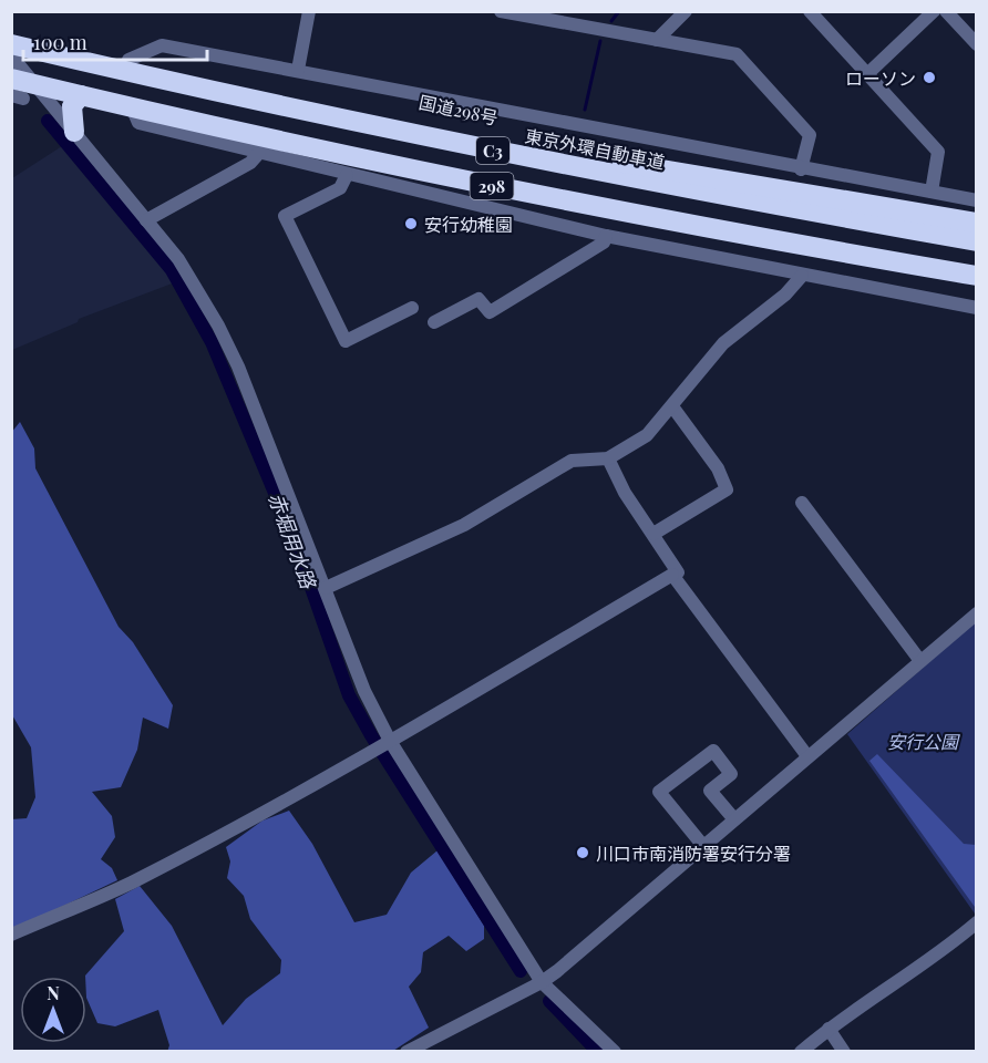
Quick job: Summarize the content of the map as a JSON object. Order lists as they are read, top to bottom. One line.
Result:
{"streets":{"highway":["国道298号","東京外環自動車道","C3","298"]},"water":["赤堀用水路"],"parks":["安行公園"],"places":["ローソン","安行幼稚園","川口市南消防署安行分署"],"scale_bar":"100 m","north":"top"}
